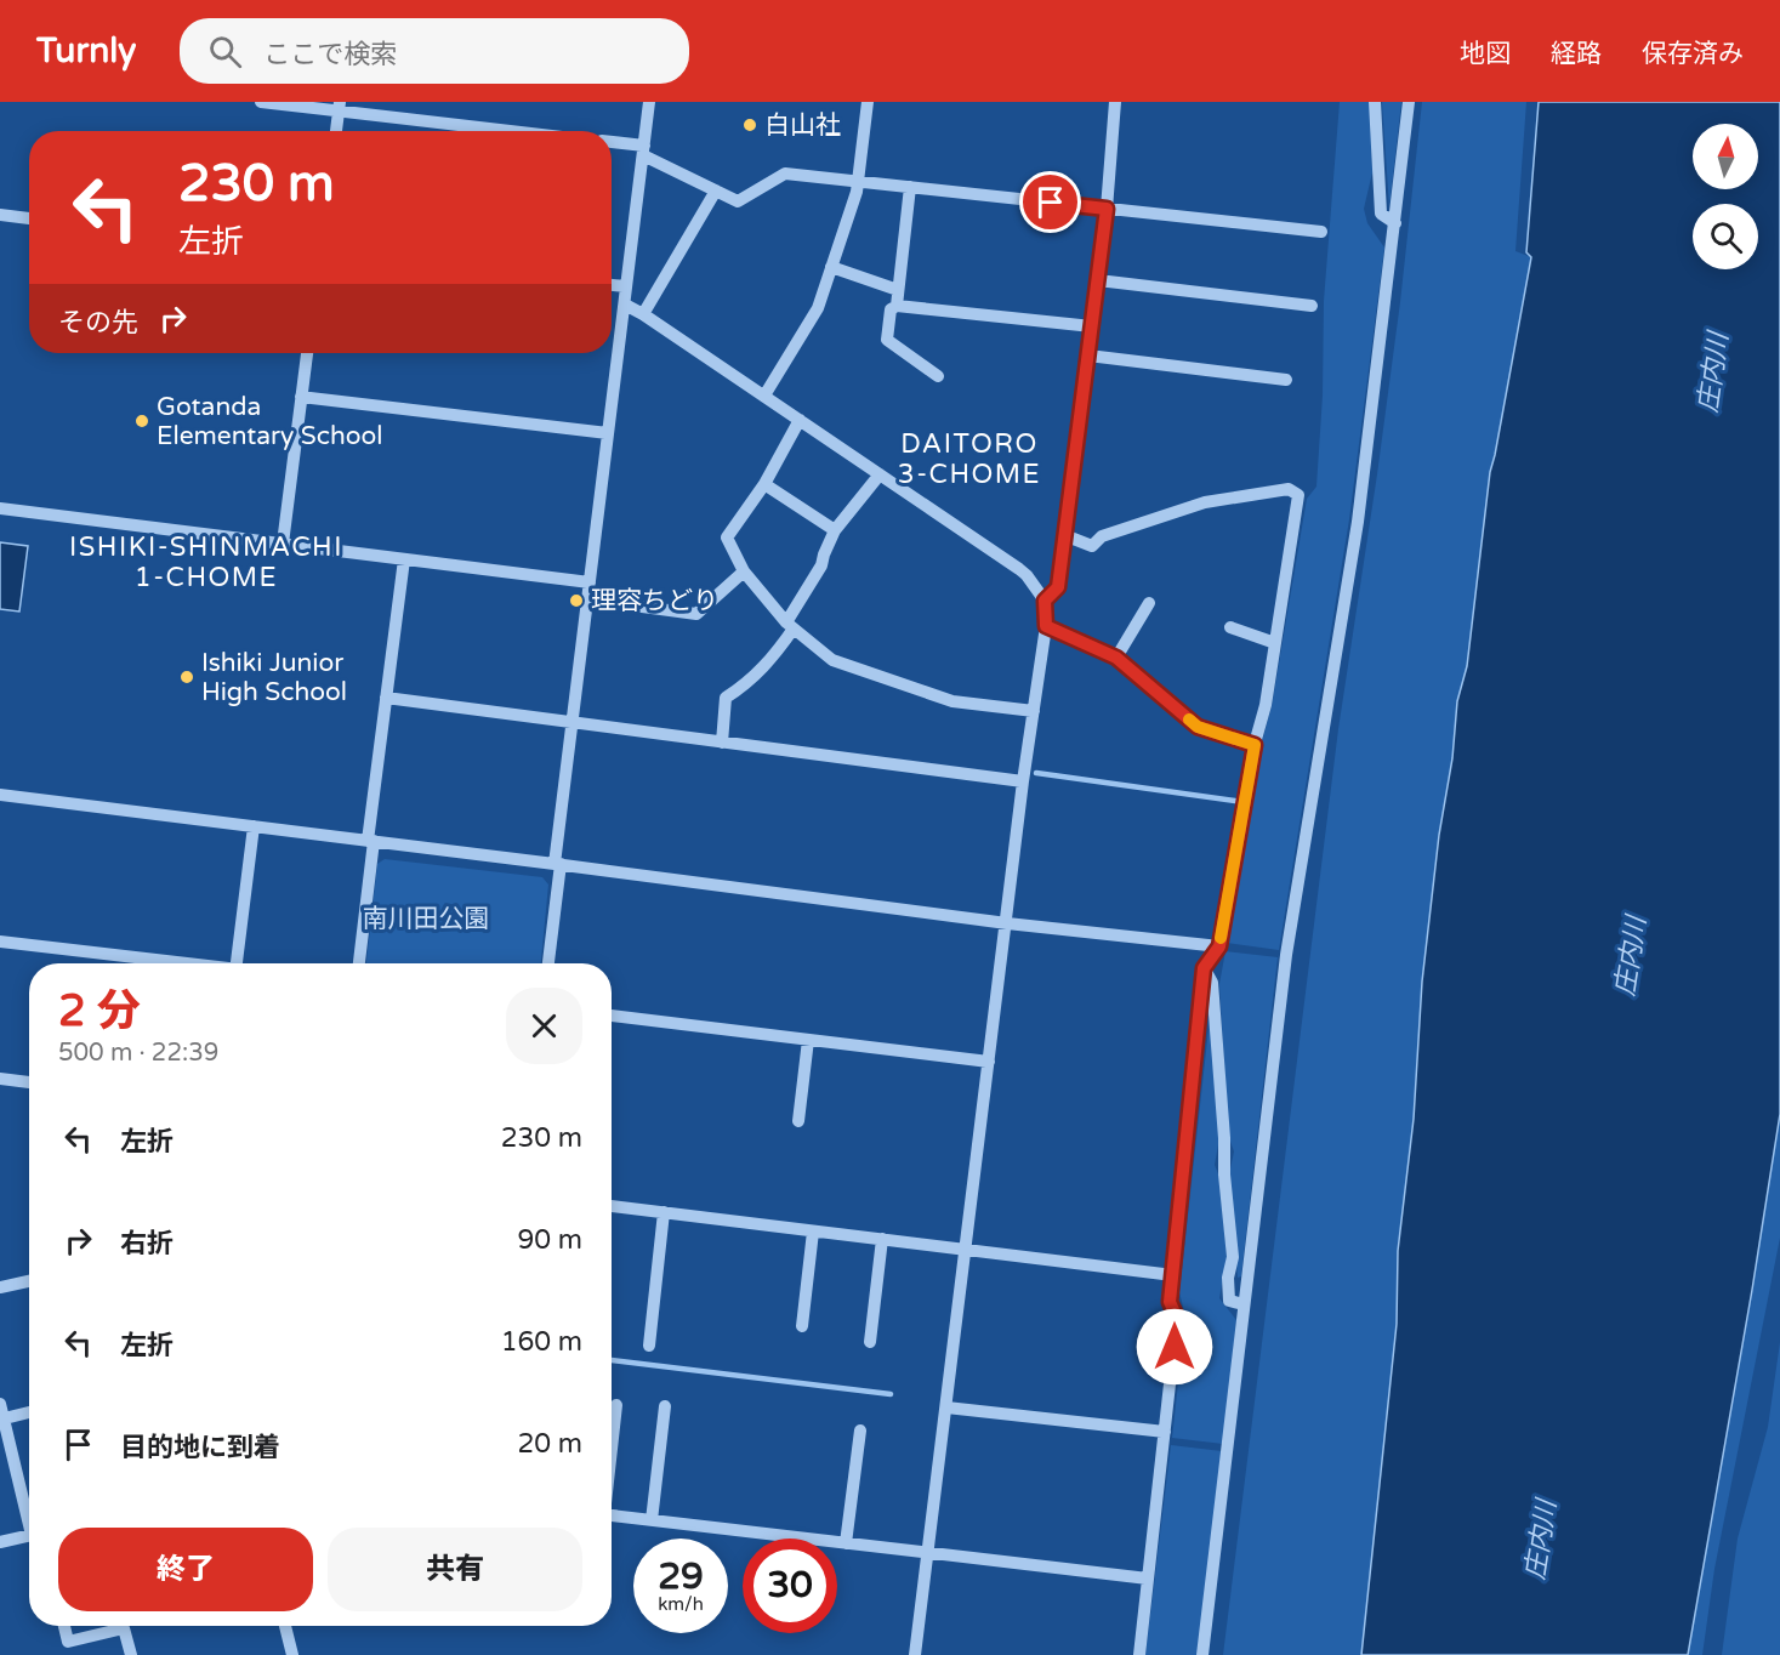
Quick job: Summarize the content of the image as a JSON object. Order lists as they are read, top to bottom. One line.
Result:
{"districts":["DAITORO 3-CHOME","ISHIKI-SHINMACHI 1-CHOME"],"water":["庄内川"],"parks":["南川田公園"],"places":["白山社","Gotanda Elementary School","理容ちどり","Ishiki Junior High School"],"north":"top","page":{"header":"Turnly","search":"ここで検索","nav":["地図","経路","保存済み"],"turn":["230 m","左折"],"then":"その先","heading":["2 分","500 m · 22:39"],"list":[{"name":"左折","value":"230 m"},{"name":"右折","value":"90 m"},{"name":"左折","value":"160 m"},{"name":"目的地に到着","value":"20 m"}],"buttons":["終了","共有"],"speed":"29 km/h","limit":"30"}}
